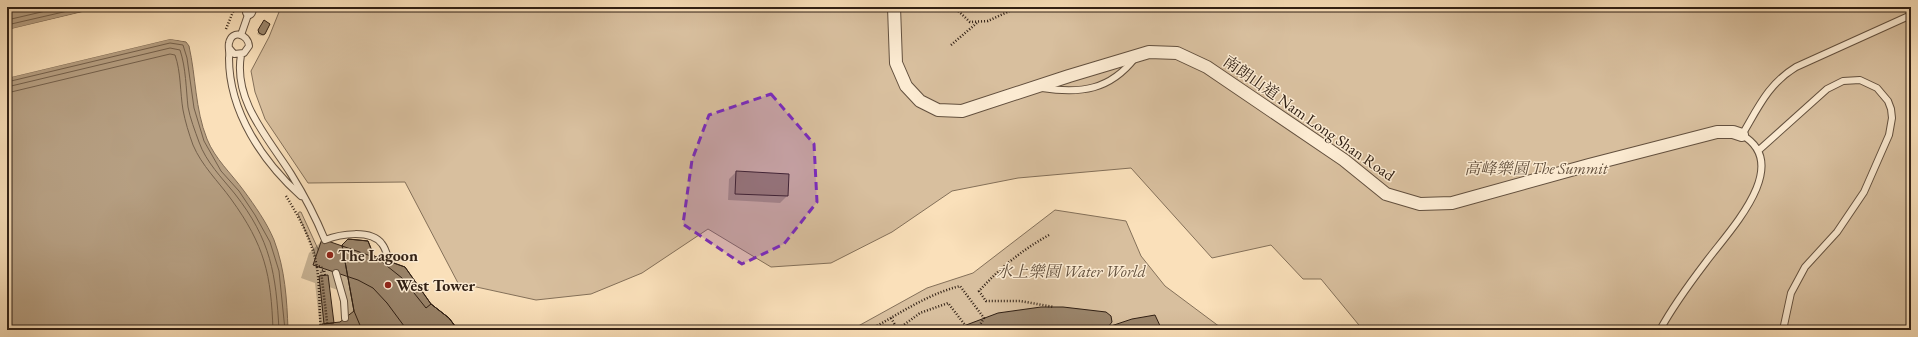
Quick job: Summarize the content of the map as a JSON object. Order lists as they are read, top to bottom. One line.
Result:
{"streets":{"street":["南朗山道 Nam Long Shan Road"]},"parks":["高峰樂園 The Summit","水上樂園 Water World"],"places":["The Lagoon","West Tower"]}
